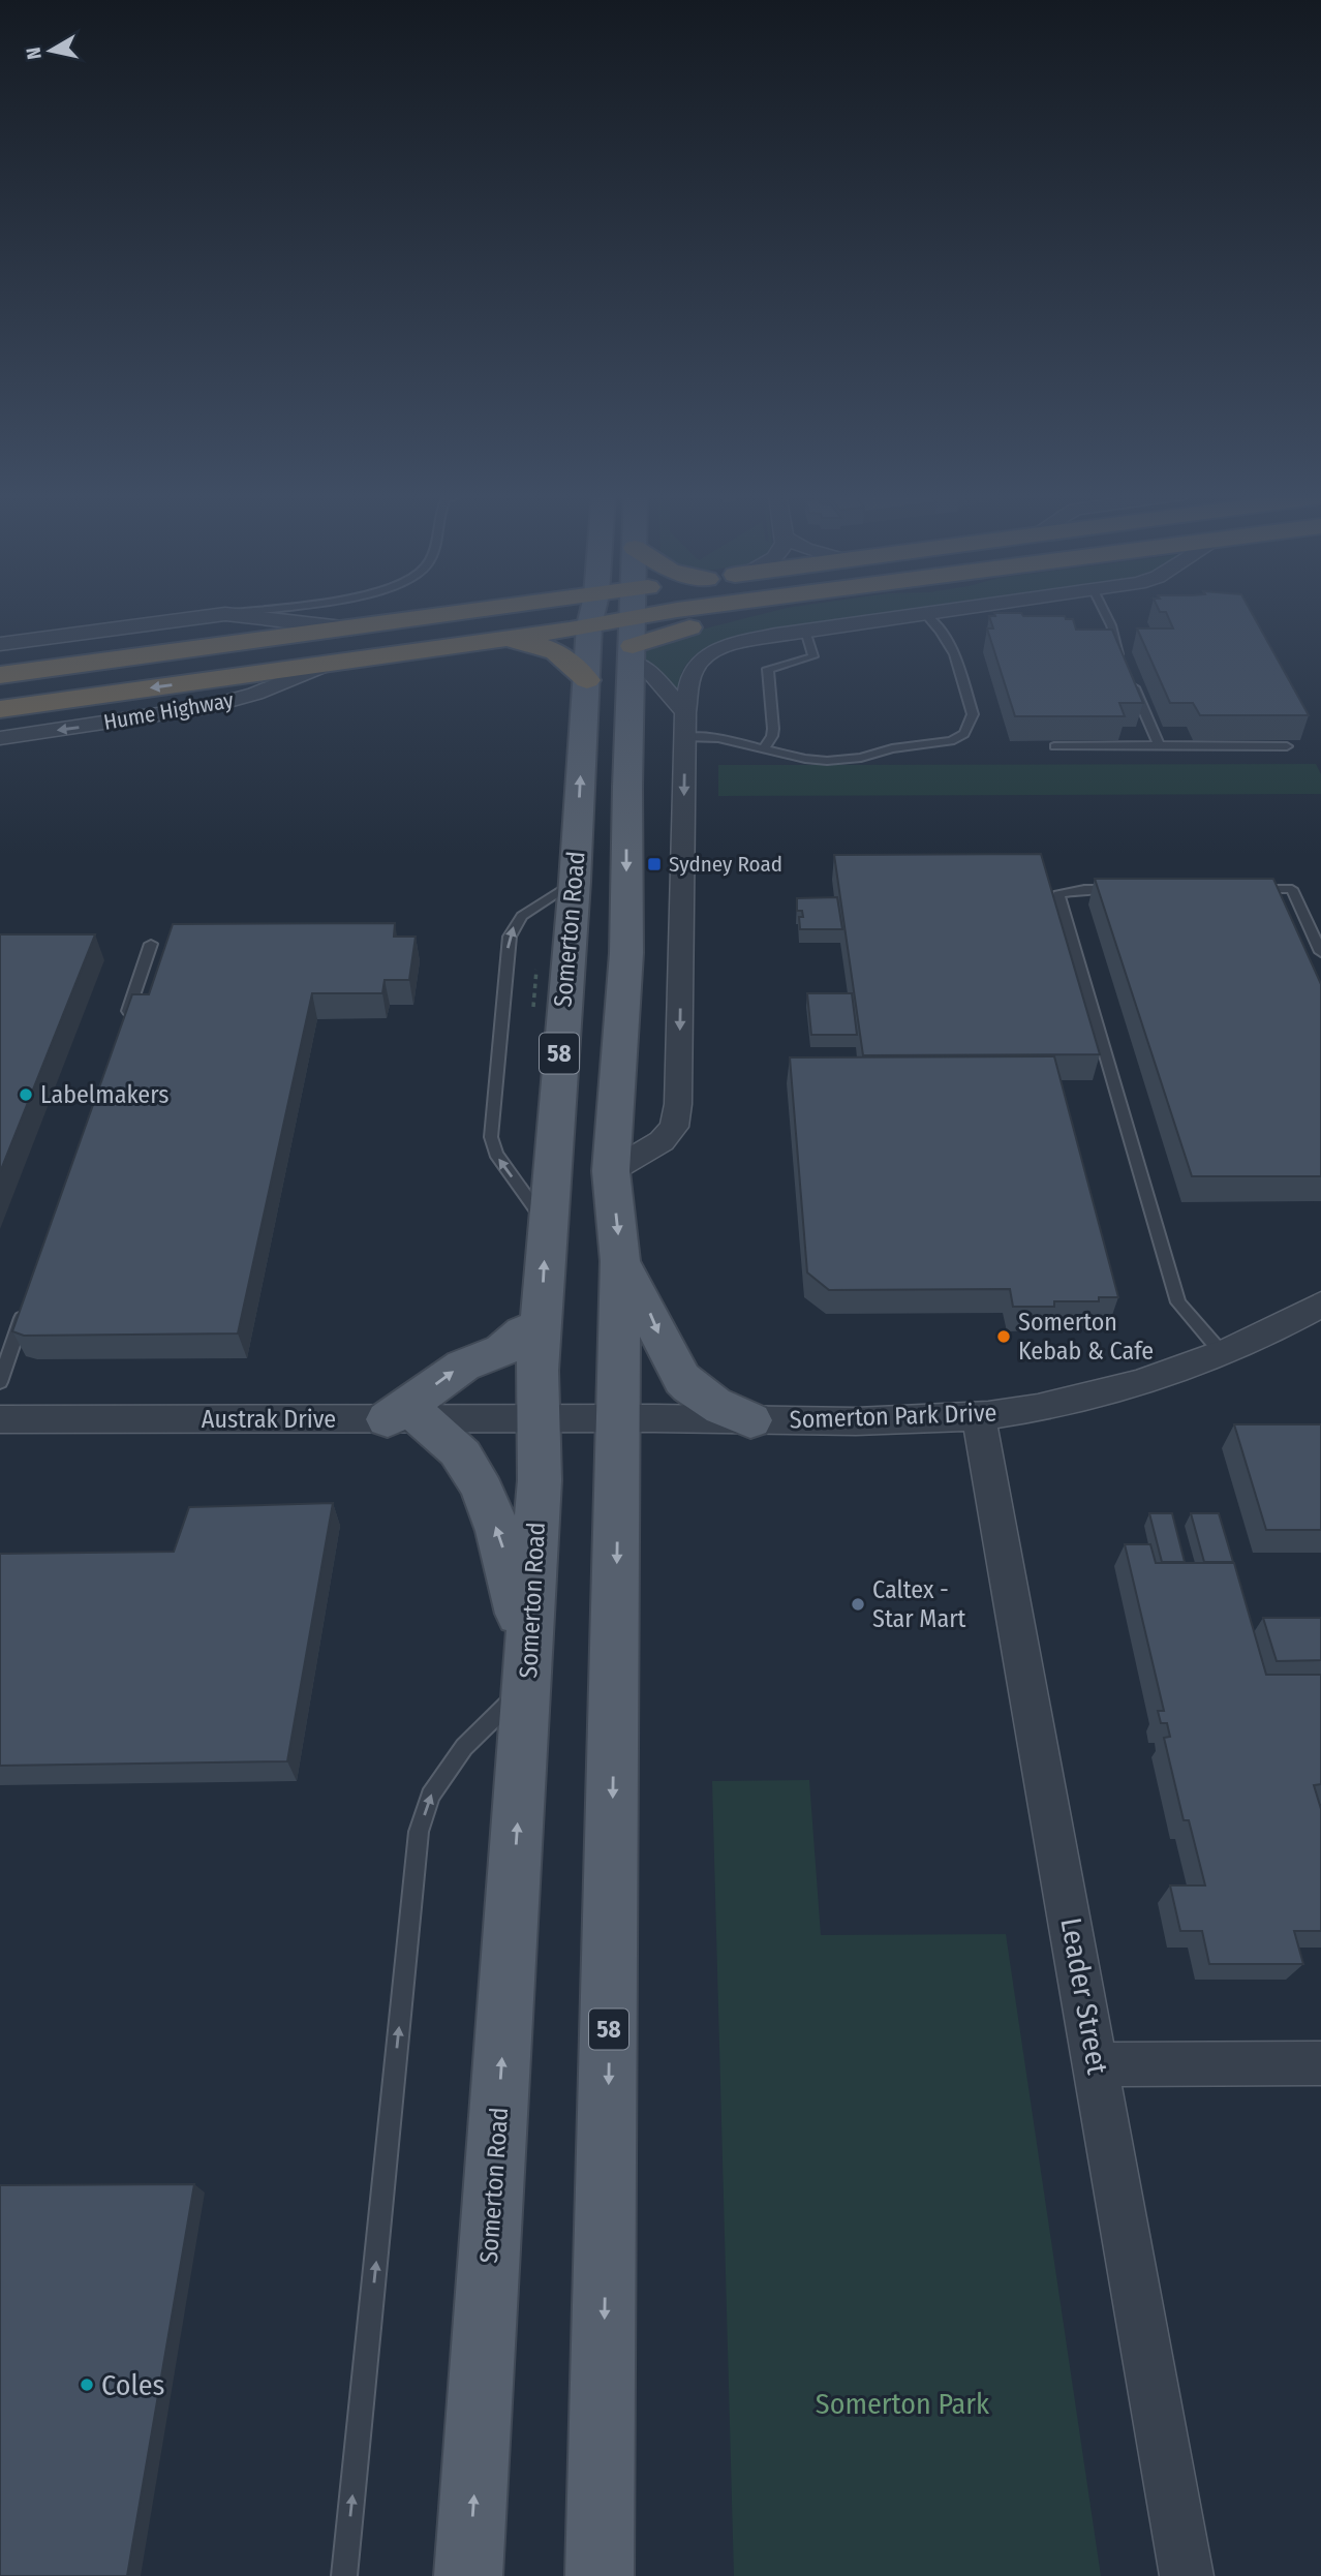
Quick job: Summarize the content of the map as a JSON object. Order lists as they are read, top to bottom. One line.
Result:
{"streets":{"highway":["Hume Highway"],"main road":["Somerton Road","58"],"street":["Somerton Park Drive","Austrak Drive","Leader Street"]},"crossings":[["Hume Highway","Somerton Road"],["Hume Highway","58"],["Somerton Road","58"],["Somerton Road","Somerton Park Drive"],["Somerton Road","Austrak Drive"],["Somerton Park Drive","Austrak Drive"],["Somerton Park Drive","Leader Street"]],"parks":["Somerton Park"],"places":{"transit":["Sydney Road"],"other":["Labelmakers","Somerton Kebab & Cafe","Caltex - Star Mart","Coles"]},"north":"left"}
